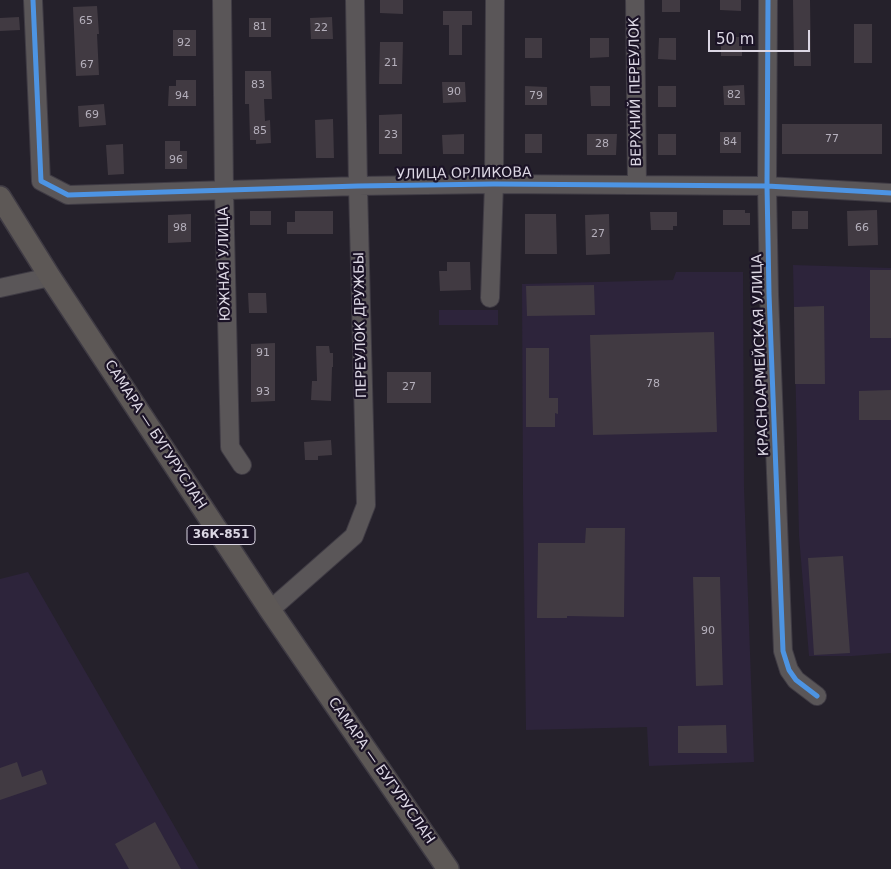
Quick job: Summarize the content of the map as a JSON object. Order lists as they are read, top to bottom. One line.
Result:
{"streets":{"main road":["САМАРА — БУГУРУСЛАН","36К-851"],"street":["ВЕРХНИЙ ПЕРЕУЛОК","УЛИЦА ОРЛИКОВА","ЮЖНАЯ УЛИЦА","ПЕРЕУЛОК ДРУЖБЫ","КРАСНОАРМЕЙСКАЯ УЛИЦА"]},"crossings":[["ВЕРХНИЙ ПЕРЕУЛОК","УЛИЦА ОРЛИКОВА"],["УЛИЦА ОРЛИКОВА","ЮЖНАЯ УЛИЦА"],["УЛИЦА ОРЛИКОВА","ПЕРЕУЛОК ДРУЖБЫ"],["УЛИЦА ОРЛИКОВА","КРАСНОАРМЕЙСКАЯ УЛИЦА"],["ПЕРЕУЛОК ДРУЖБЫ","САМАРА — БУГУРУСЛАН"]],"house_numbers":["65","81","22","92","21","67","83","90","82","94","79","69","85","23","77","84","28","96","98","66","27","91","78","27","93","90"],"scale_bar":"50 m"}
